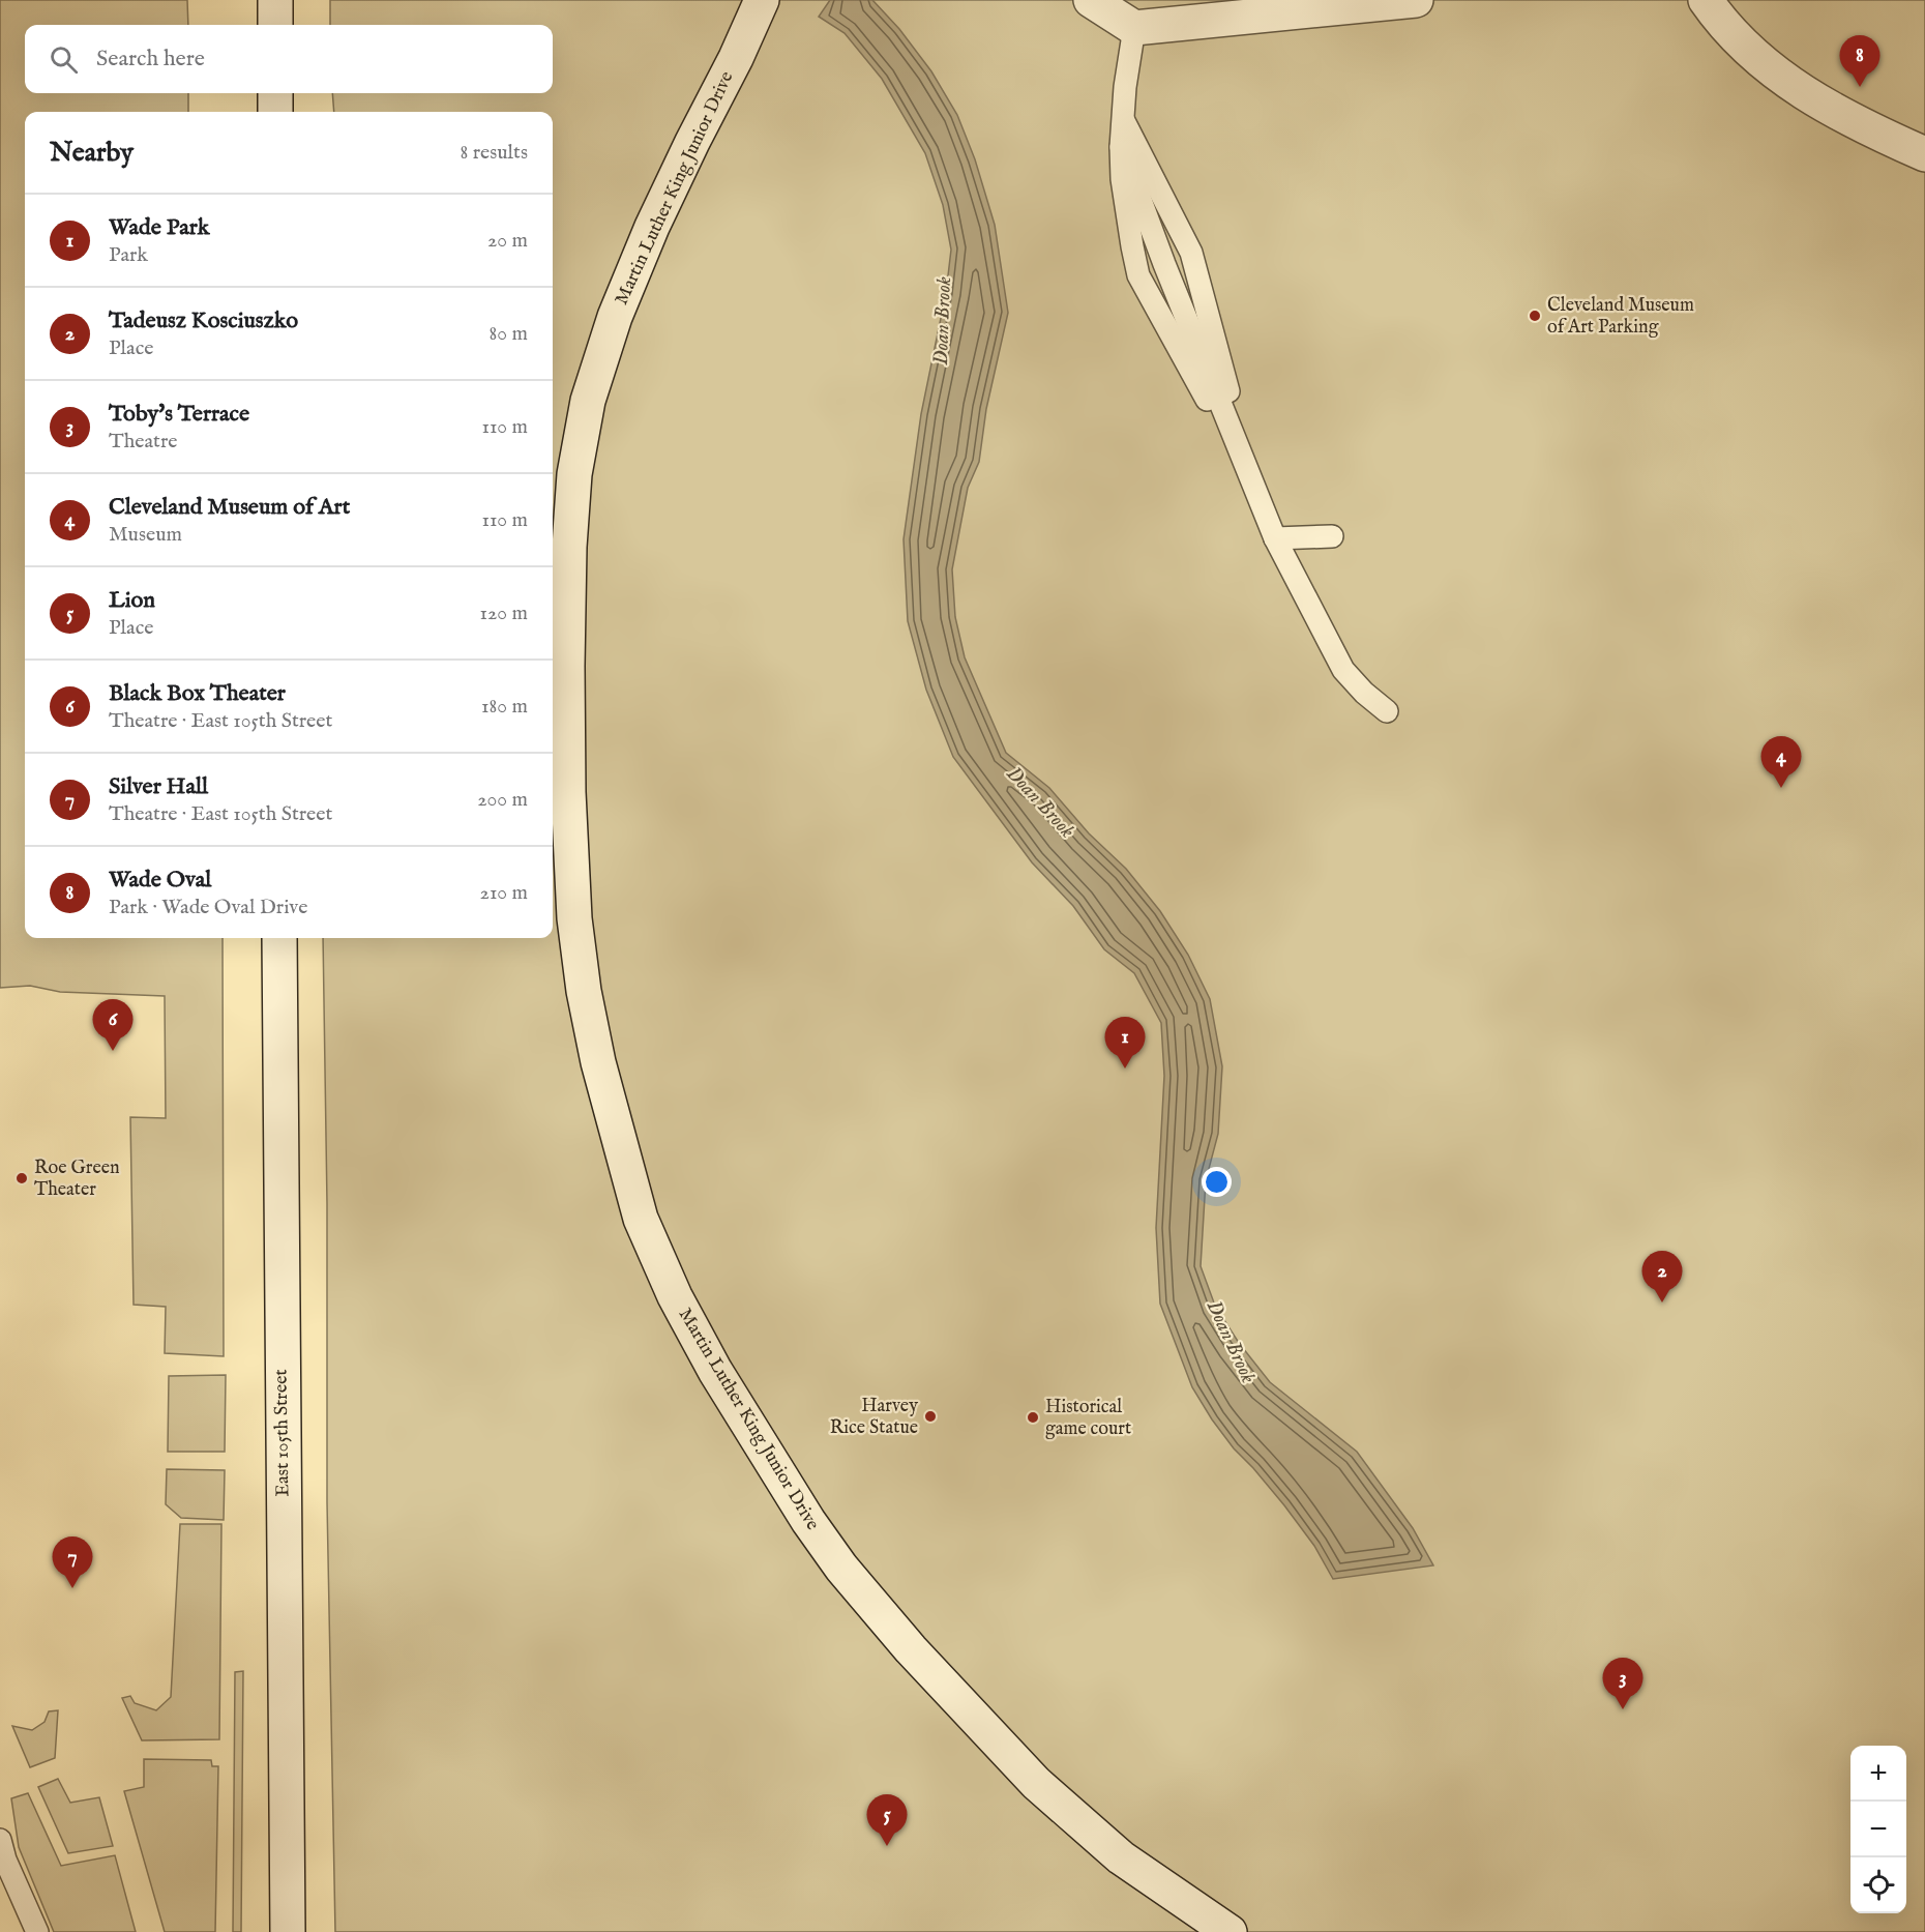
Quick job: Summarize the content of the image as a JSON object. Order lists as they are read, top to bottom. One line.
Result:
{"streets":{"main road":["Martin Luther King Junior Drive","East 105th Street"]},"water":["Doan Brook"],"places":["Cleveland Museum of Art Parking","Roe Green Theater","Harvey Rice Statue","Historical game court"],"page":{"search":"Search here","pins":["8","4","6","1","2","7","3","5"],"heading":["Nearby","8 results"],"list":[{"mark":"1","name":"Wade Park","note":"Park","value":"20 m"},{"mark":"2","name":"Tadeusz Kosciuszko","note":"Place","value":"80 m"},{"mark":"3","name":"Toby's Terrace","note":"Theatre","value":"110 m"},{"mark":"4","name":"Cleveland Museum of Art","note":"Museum","value":"110 m"},{"mark":"5","name":"Lion","note":"Place","value":"120 m"},{"mark":"6","name":"Black Box Theater","note":"Theatre · East 105th Street","value":"180 m"},{"mark":"7","name":"Silver Hall","note":"Theatre · East 105th Street","value":"200 m"},{"mark":"8","name":"Wade Oval","note":"Park · Wade Oval Drive","value":"210 m"}],"map_buttons":["+","−"]}}
